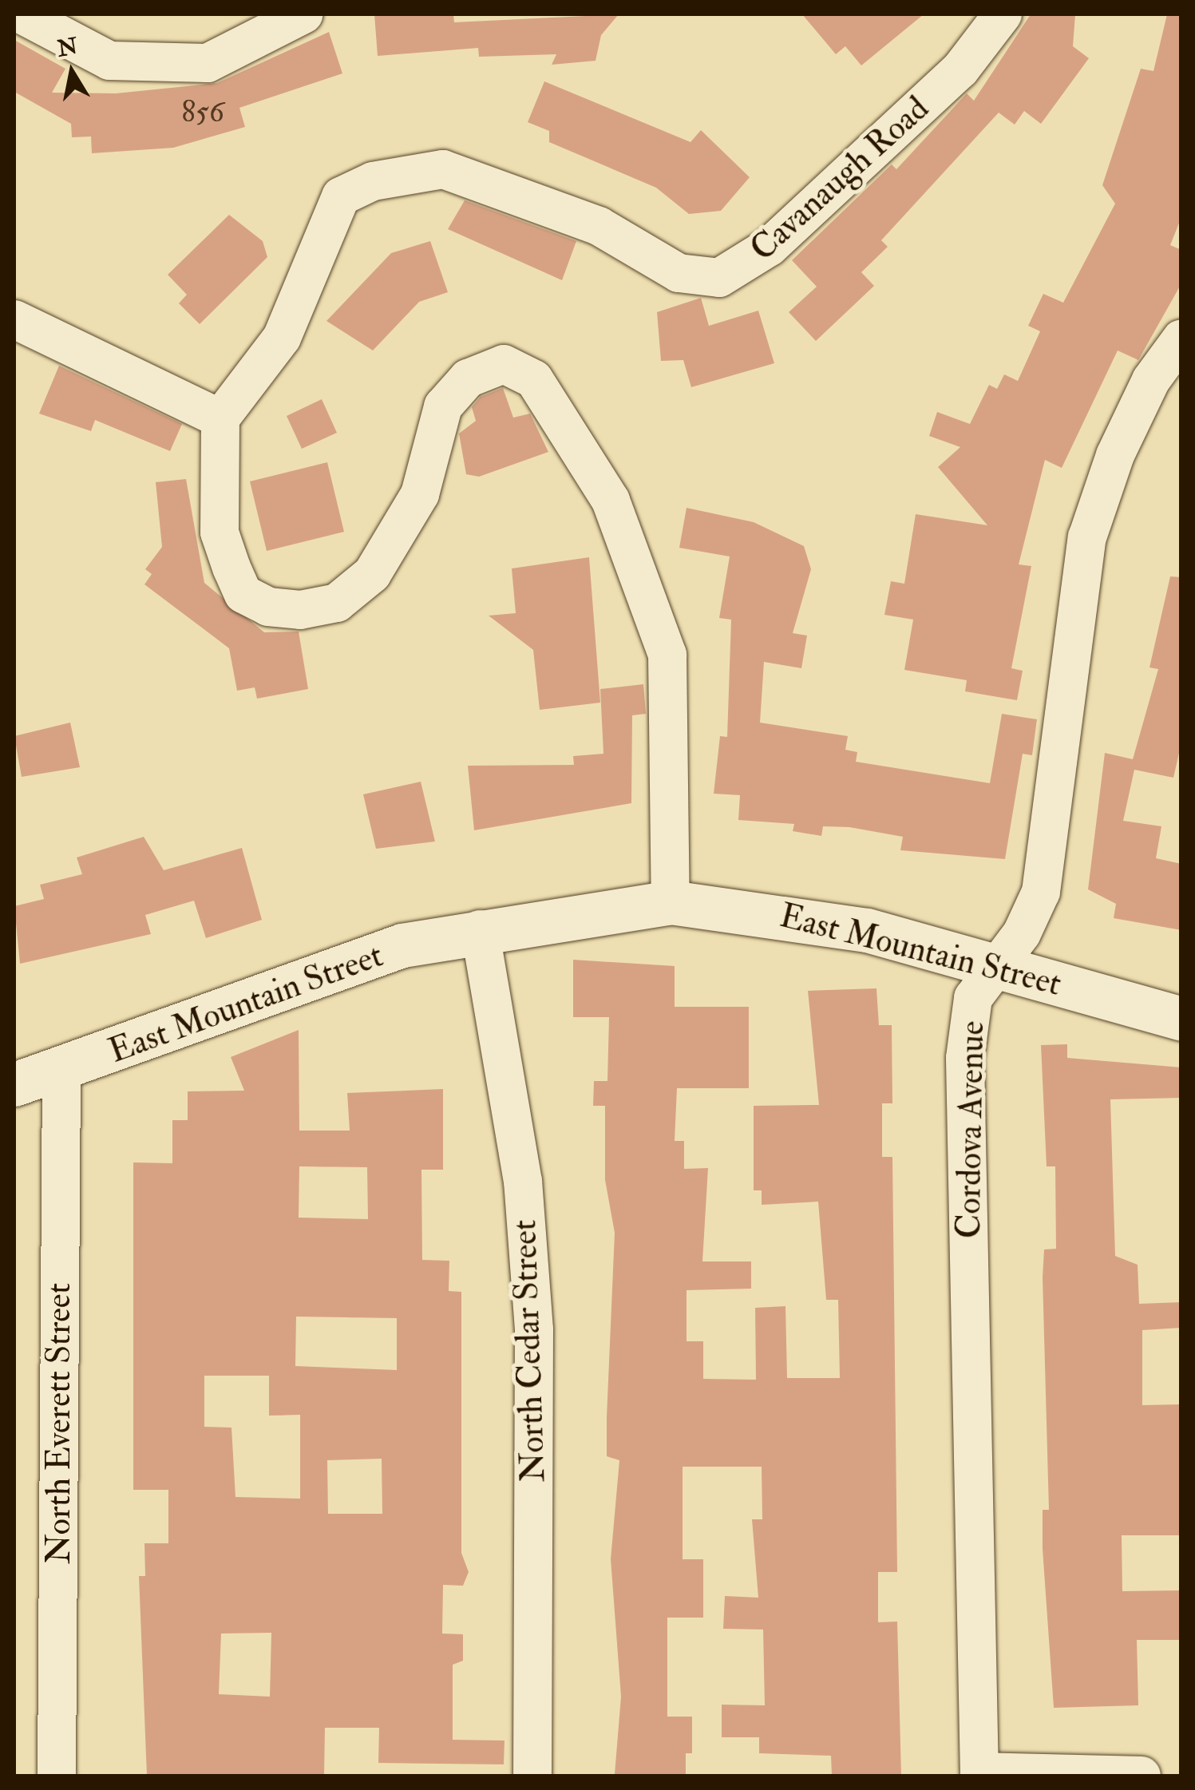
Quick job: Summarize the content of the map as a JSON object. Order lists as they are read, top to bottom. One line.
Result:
{"streets":{"street":["Cavanaugh Road","East Mountain Street","Cordova Avenue","North Cedar Street","North Everett Street"]},"crossings":[["East Mountain Street","Cordova Avenue"],["East Mountain Street","North Cedar Street"],["East Mountain Street","North Everett Street"]],"house_numbers":["856"],"north":"top"}
